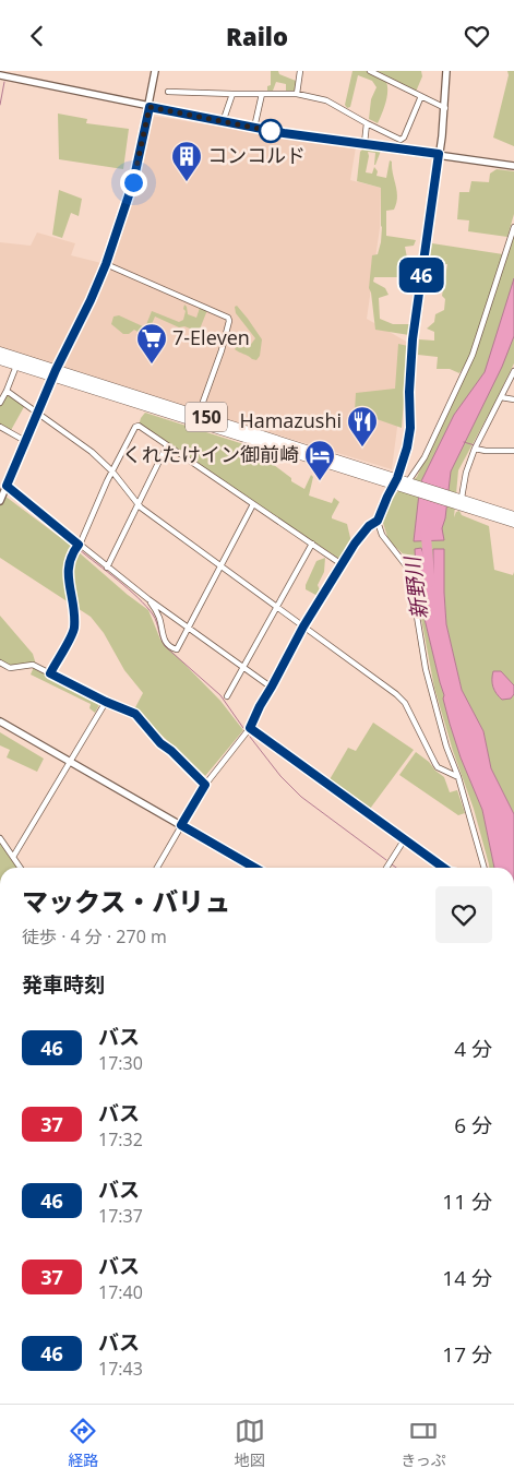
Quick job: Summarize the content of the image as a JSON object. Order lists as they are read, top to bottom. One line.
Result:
{"streets":{"highway":["150"]},"water":["新野川"],"places":{"building":["コンコルド"],"supermarket":["7-Eleven"],"restaurant":["Hamazushi"],"hotel":["くれたけイン御前崎"]},"lines":["bus line 46"],"page":{"header":"Railo","on_map":"46","heading":[["マックス・バリュ","徒歩 · 4 分 · 270 m"],"発車時刻"],"list":[{"mark":"46","name":"バス","note":"17:30","value":"4 分"},{"mark":"37","name":"バス","note":"17:32","value":"6 分"},{"mark":"46","name":"バス","note":"17:37","value":"11 分"},{"mark":"37","name":"バス","note":"17:40","value":"14 分"},{"mark":"46","name":"バス","note":"17:43","value":"17 分"}],"tabs":["経路","地図","きっぷ"]}}
